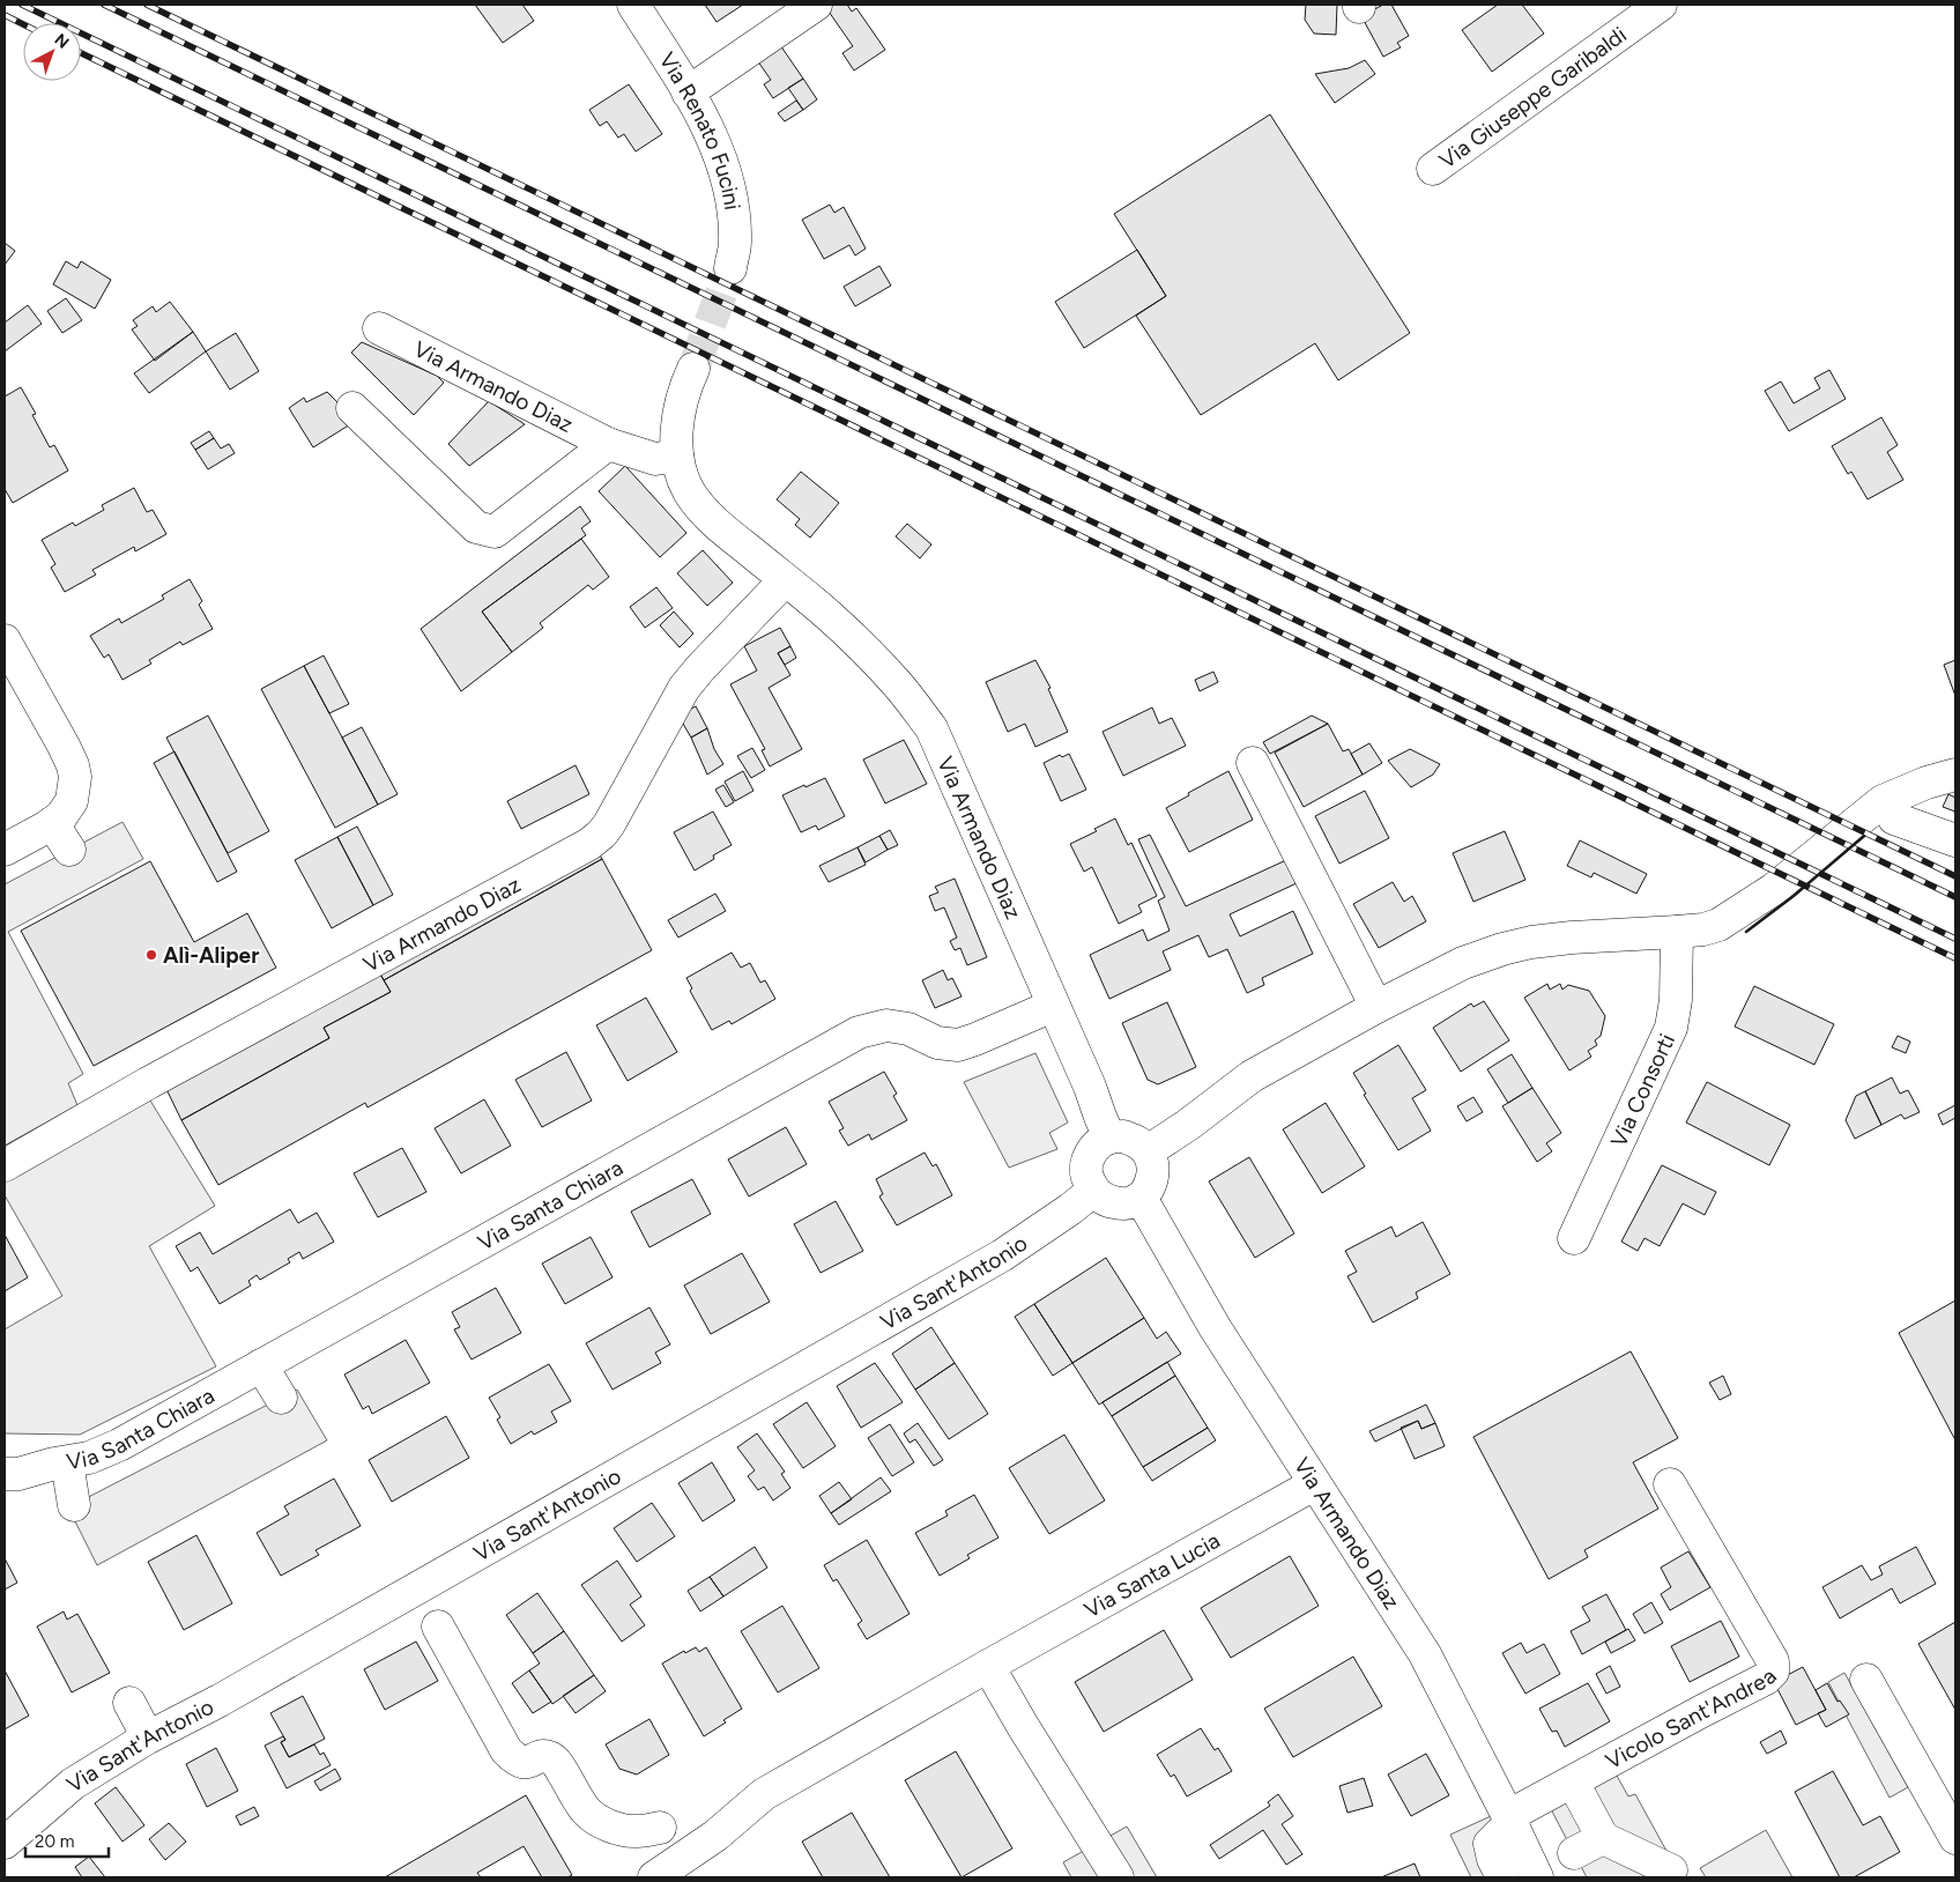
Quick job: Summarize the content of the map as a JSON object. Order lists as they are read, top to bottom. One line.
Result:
{"streets":{"street":["Via Giuseppe Garibaldi","Via Renato Fucini","Via Armando Diaz","Via Consorti","Via Santa Chiara","Via Sant'Antonio","Via Santa Lucia","Vicolo Sant'Andrea"]},"crossings":[["Via Armando Diaz","Via Santa Chiara"],["Via Armando Diaz","Via Sant'Antonio"],["Via Armando Diaz","Via Santa Lucia"],["Via Armando Diaz","Vicolo Sant'Andrea"]],"places":["Alì-Aliper"],"scale_bar":"20 m","north":"top right"}
